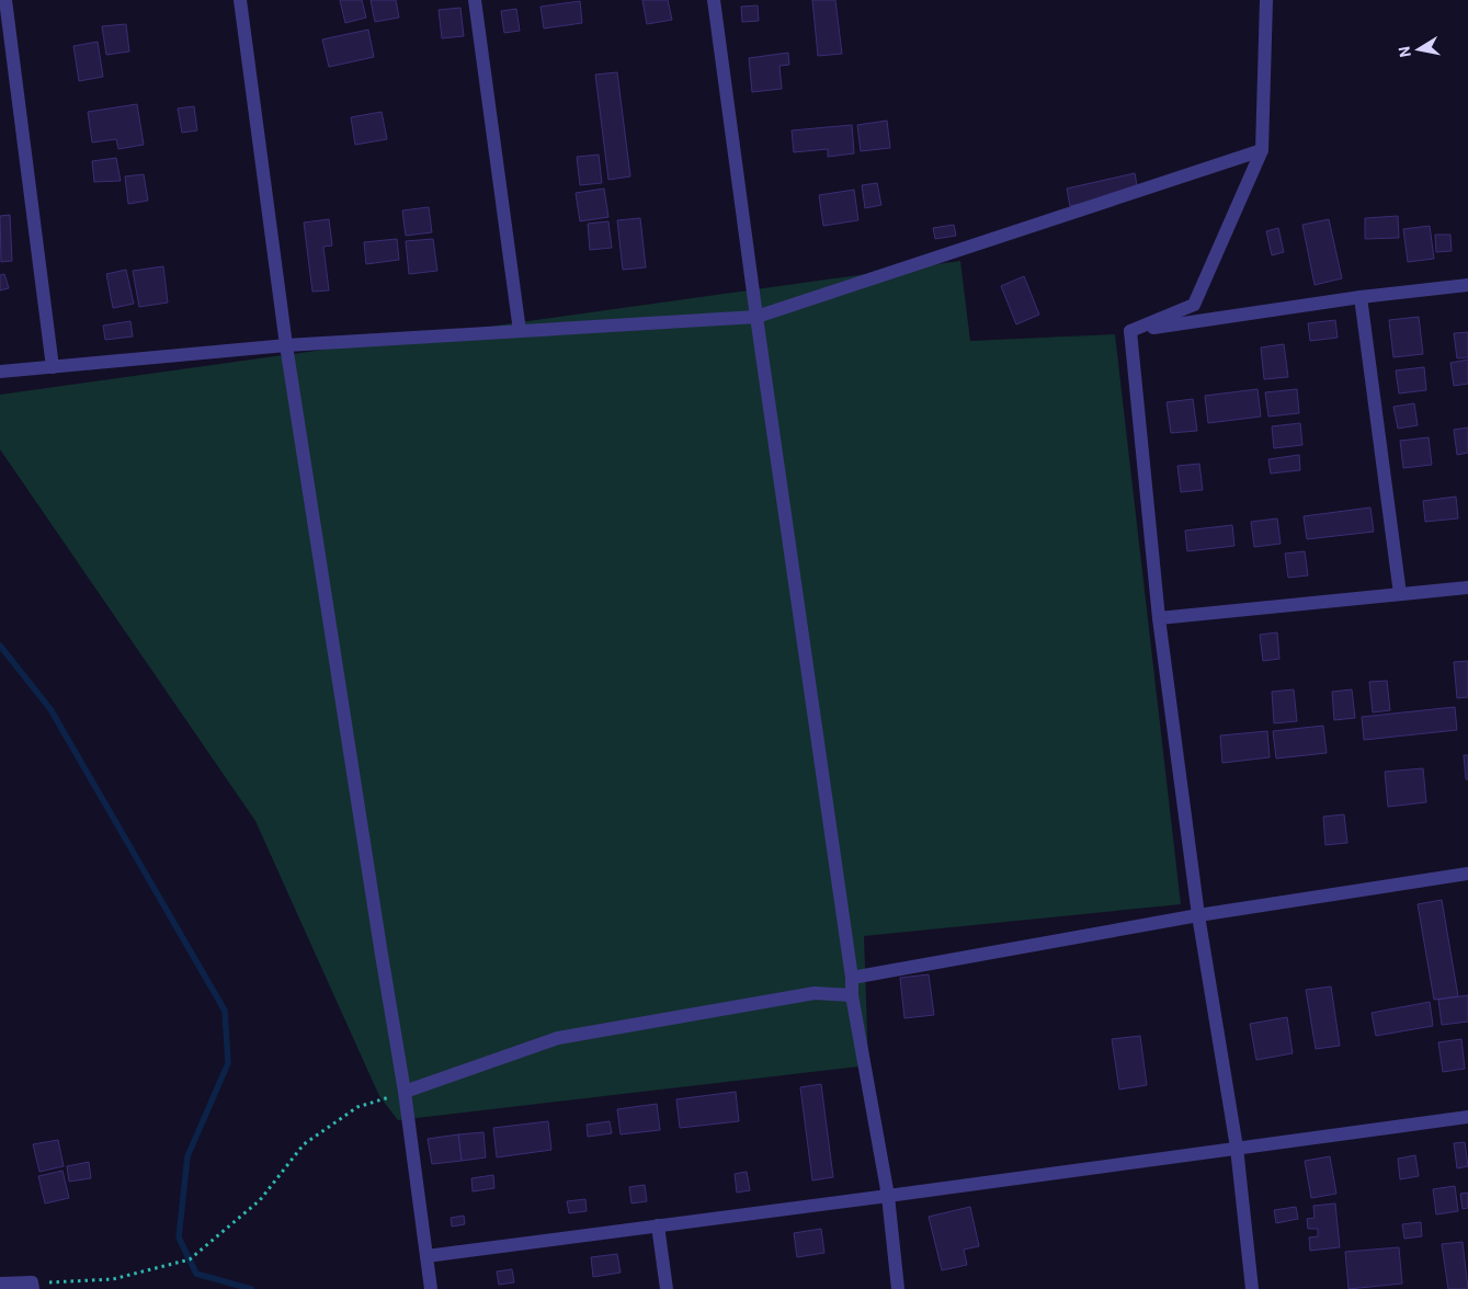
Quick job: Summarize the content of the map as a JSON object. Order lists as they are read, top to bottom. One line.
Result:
{"north":"left"}
